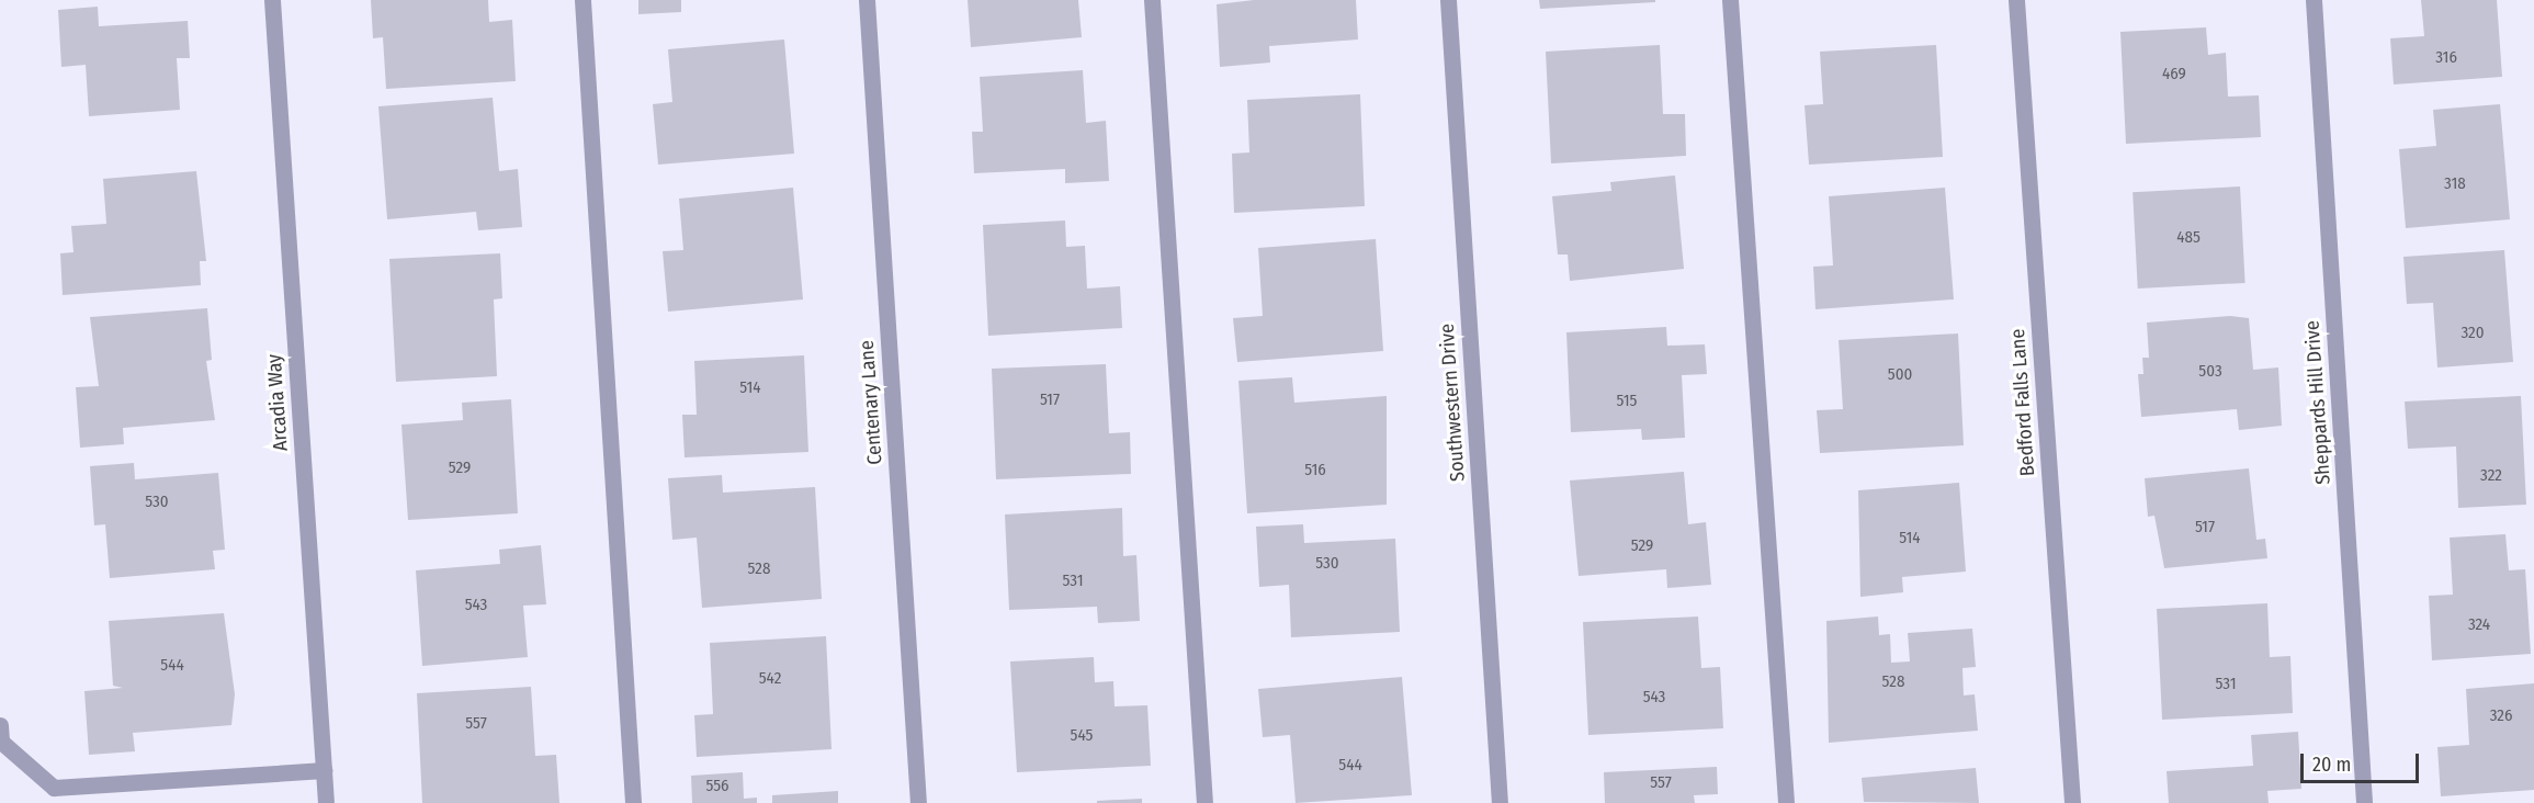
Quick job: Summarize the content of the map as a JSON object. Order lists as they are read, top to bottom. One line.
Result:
{"streets":{"street":["Arcadia Way","Centenary Lane","Southwestern Drive","Bedford Falls Lane","Sheppards Hill Drive"]},"house_numbers":["316","469","318","485","320","503","500","514","517","515","529","516","322","530","517","514","529","530","528","531","543","324","544","542","528","531","543","326","557","545","544","557","556"],"scale_bar":"20 m"}
